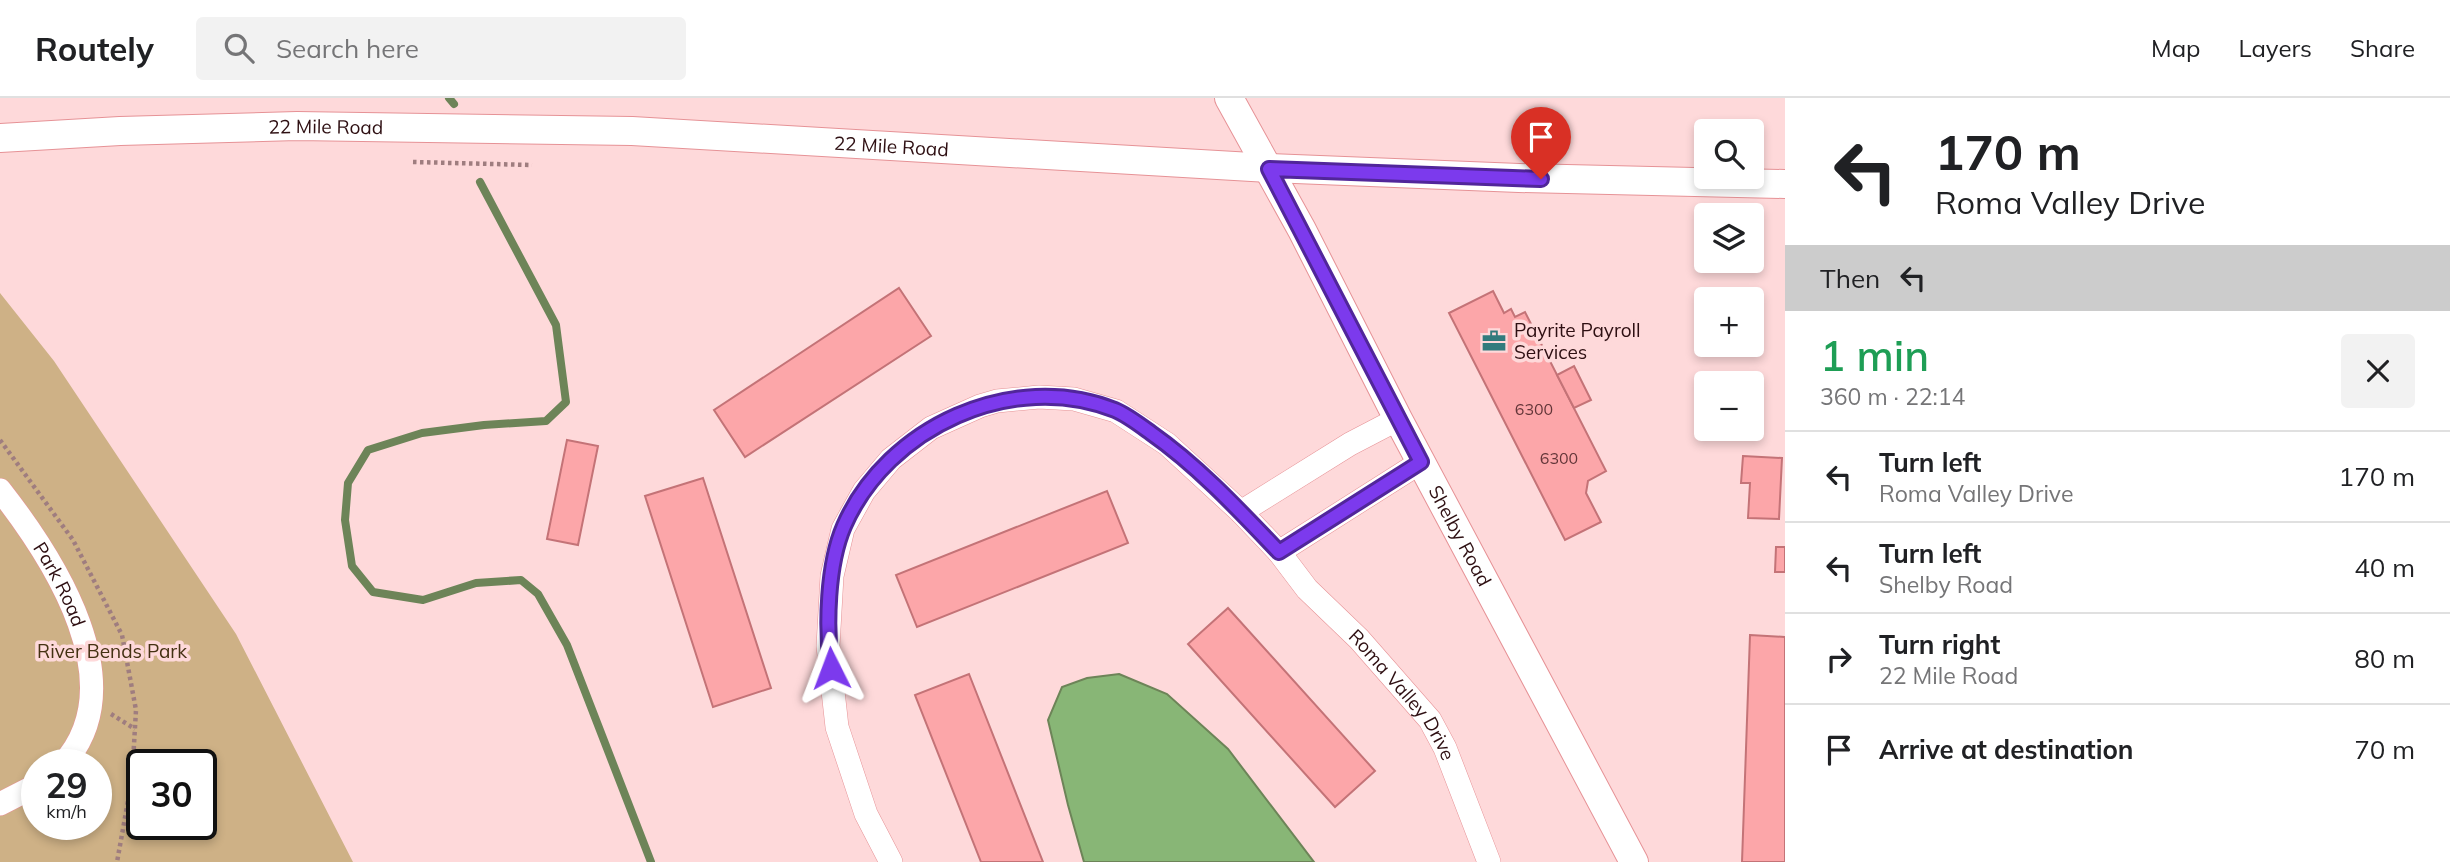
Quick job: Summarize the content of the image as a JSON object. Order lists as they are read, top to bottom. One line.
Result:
{"streets":{"street":["22 Mile Road","Shelby Road","Park Road","Roma Valley Drive"]},"crossings":[["22 Mile Road","Shelby Road"]],"parks":["River Bends Park"],"places":{"office":["Payrite Payroll Services"]},"house_numbers":["6300","6300"],"page":{"header":"Routely","search":"Search here","nav":["Map","Layers","Share"],"turn":["170 m","Roma Valley Drive"],"map_buttons":["+","−"],"then":"Then","heading":["1 min","360 m · 22:14"],"list":[{"name":"Turn left","note":"Roma Valley Drive","value":"170 m"},{"name":"Turn left","note":"Shelby Road","value":"40 m"},{"name":"Turn right","note":"22 Mile Road","value":"80 m"},{"name":"Arrive at destination","value":"70 m"}],"speed":"29 km/h","limit":"30"}}
